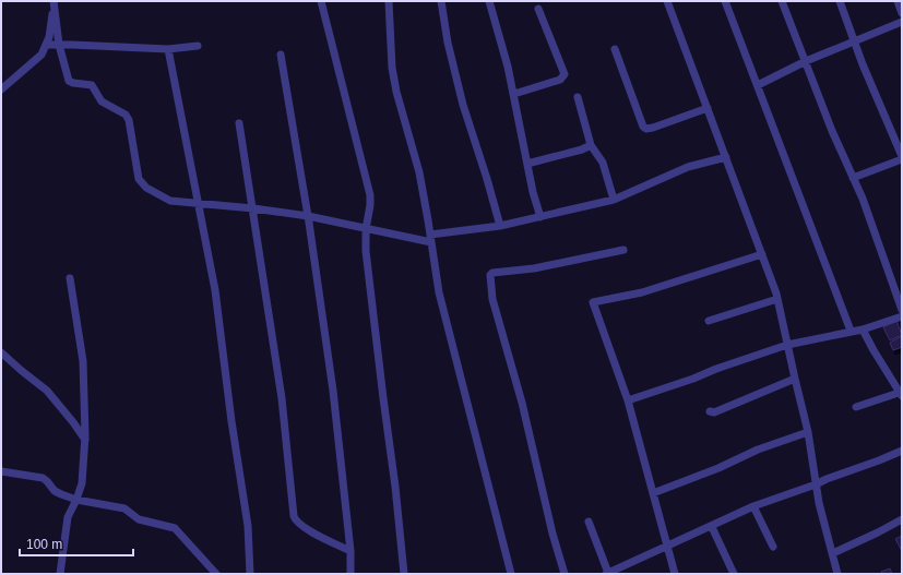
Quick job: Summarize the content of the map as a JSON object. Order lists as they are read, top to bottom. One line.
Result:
{"scale_bar":"100 m"}
